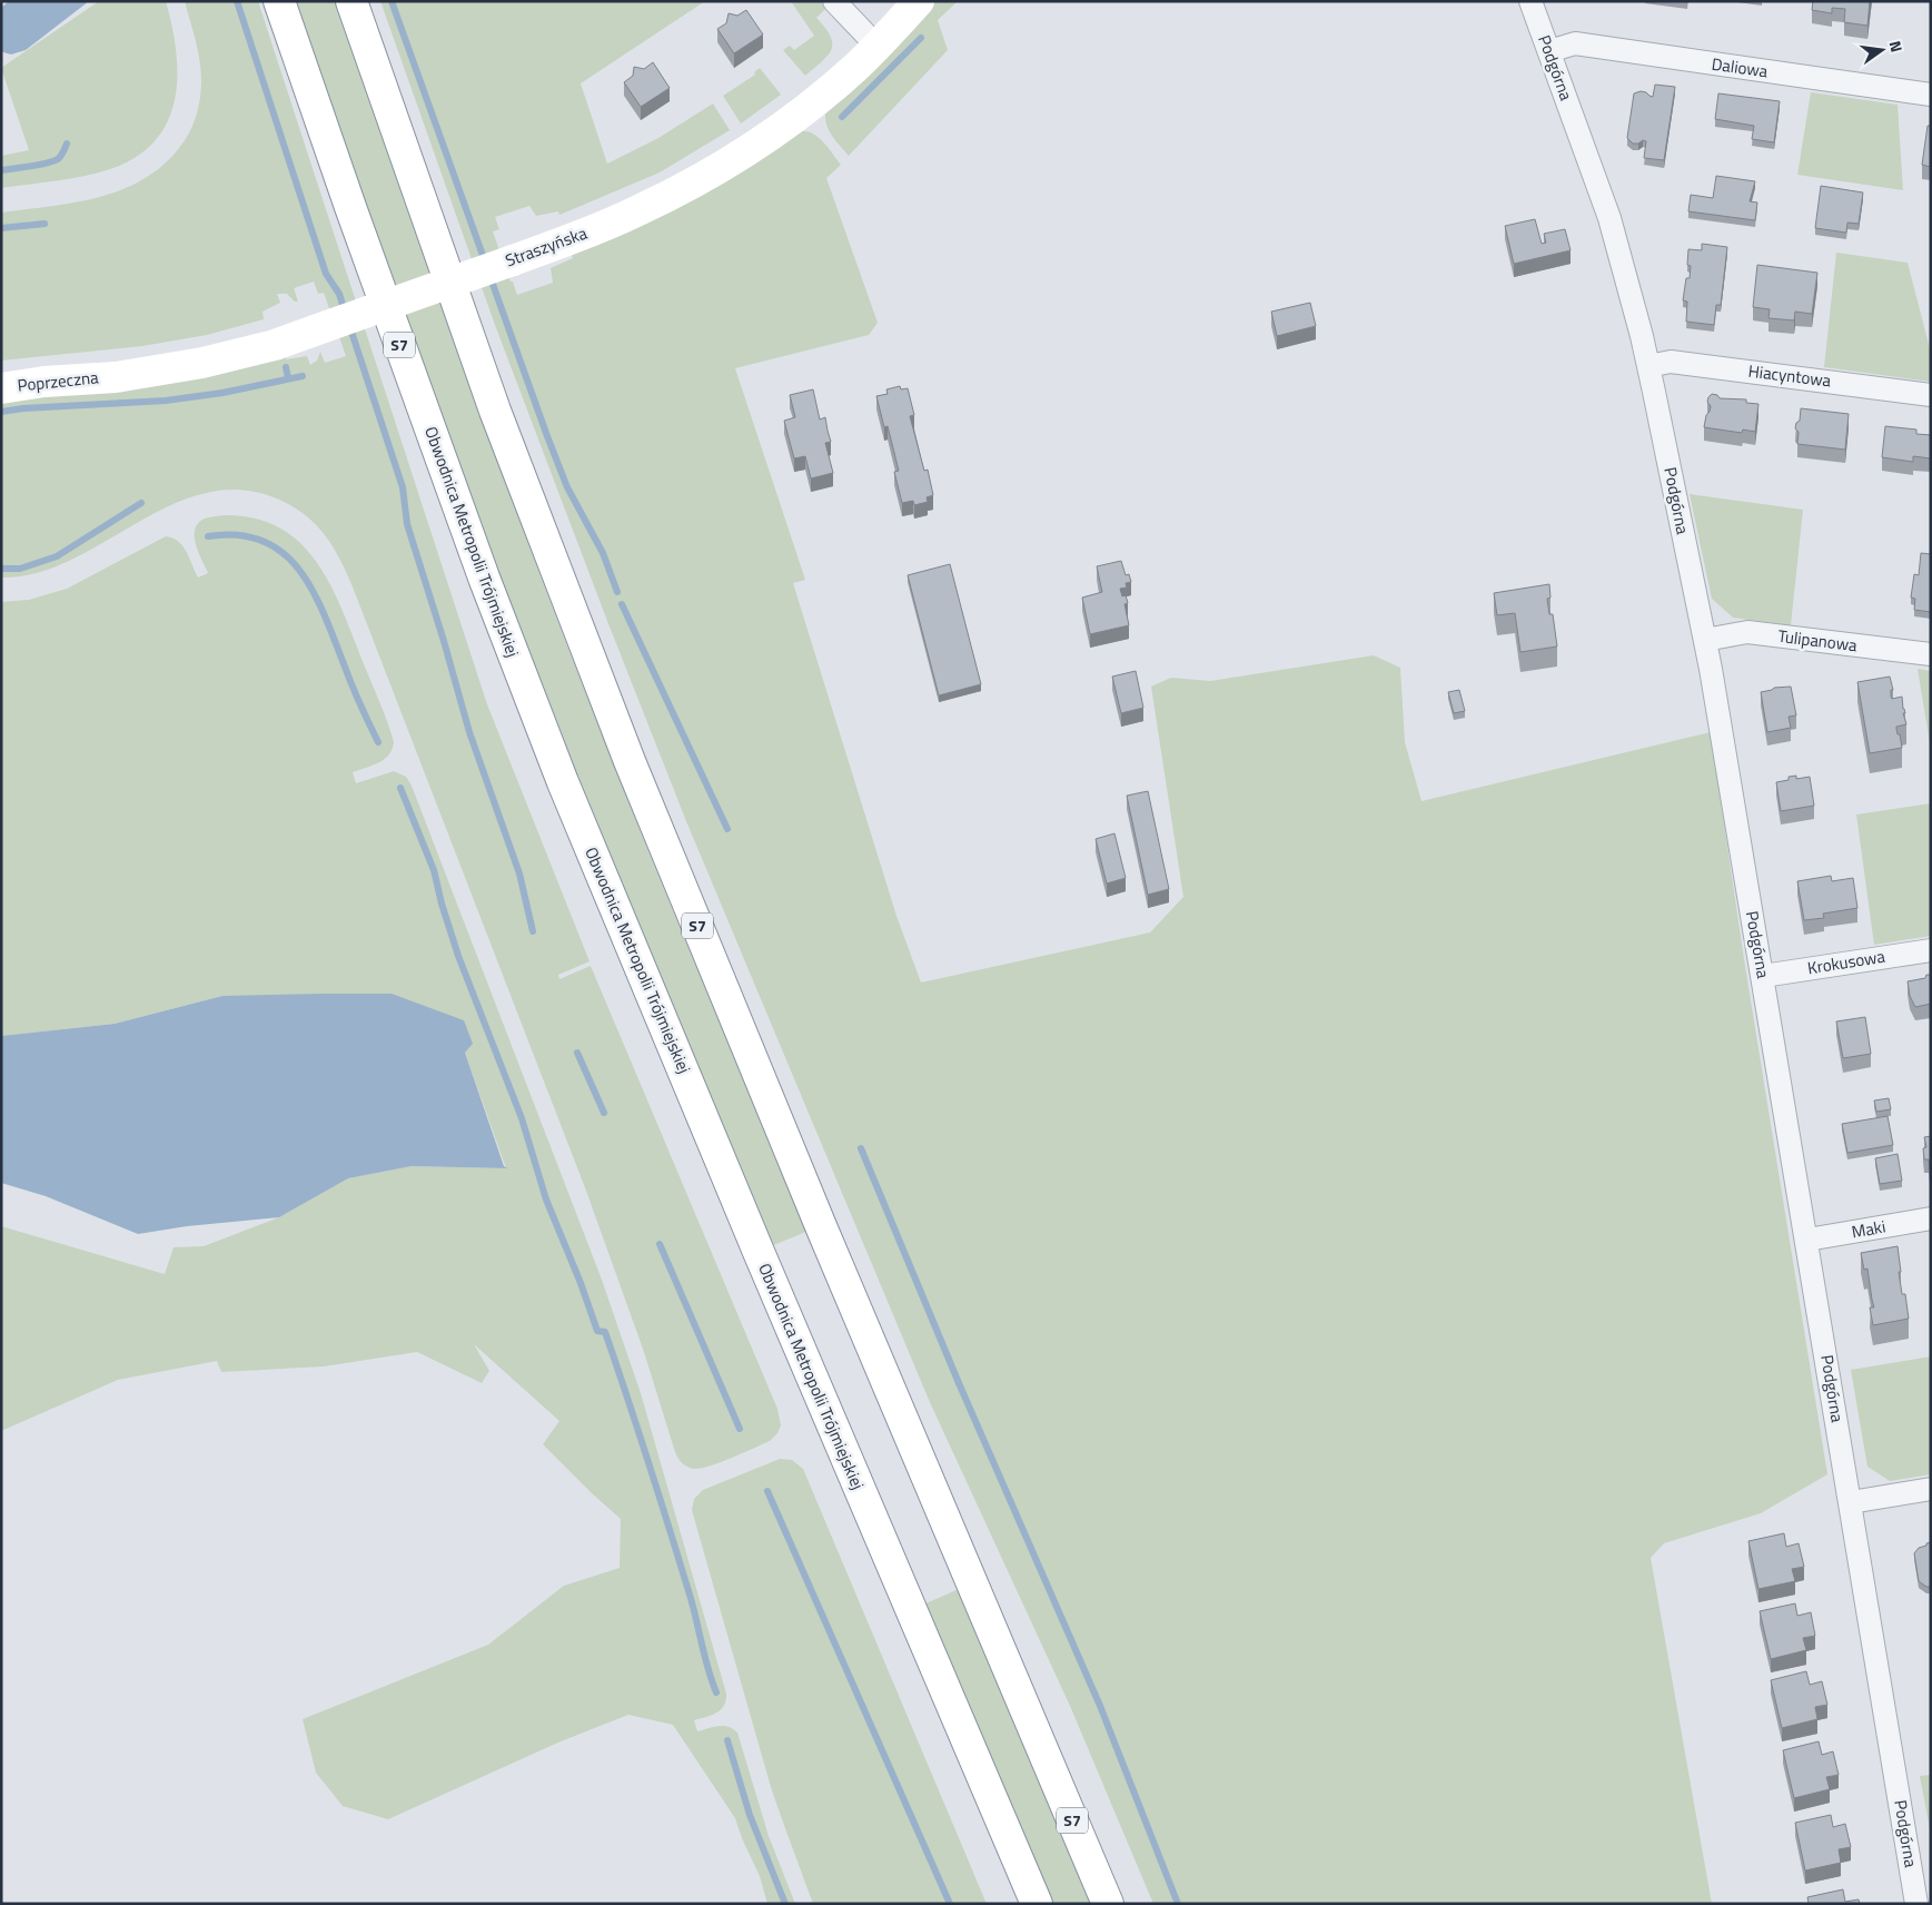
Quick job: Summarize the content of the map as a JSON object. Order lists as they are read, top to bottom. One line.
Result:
{"streets":{"main road":["Straszyńska","S7","Poprzeczna","Obwodnica Metropolii Trójmiejskiej"],"street":["Podgórna","Daliowa","Hiacyntowa","Tulipanowa","Krokusowa","Maki"]},"crossings":[["Podgórna","Daliowa"],["Podgórna","Hiacyntowa"],["Podgórna","Tulipanowa"],["Podgórna","Krokusowa"],["Podgórna","Maki"],["Straszyńska","Poprzeczna"]],"north":"right"}
